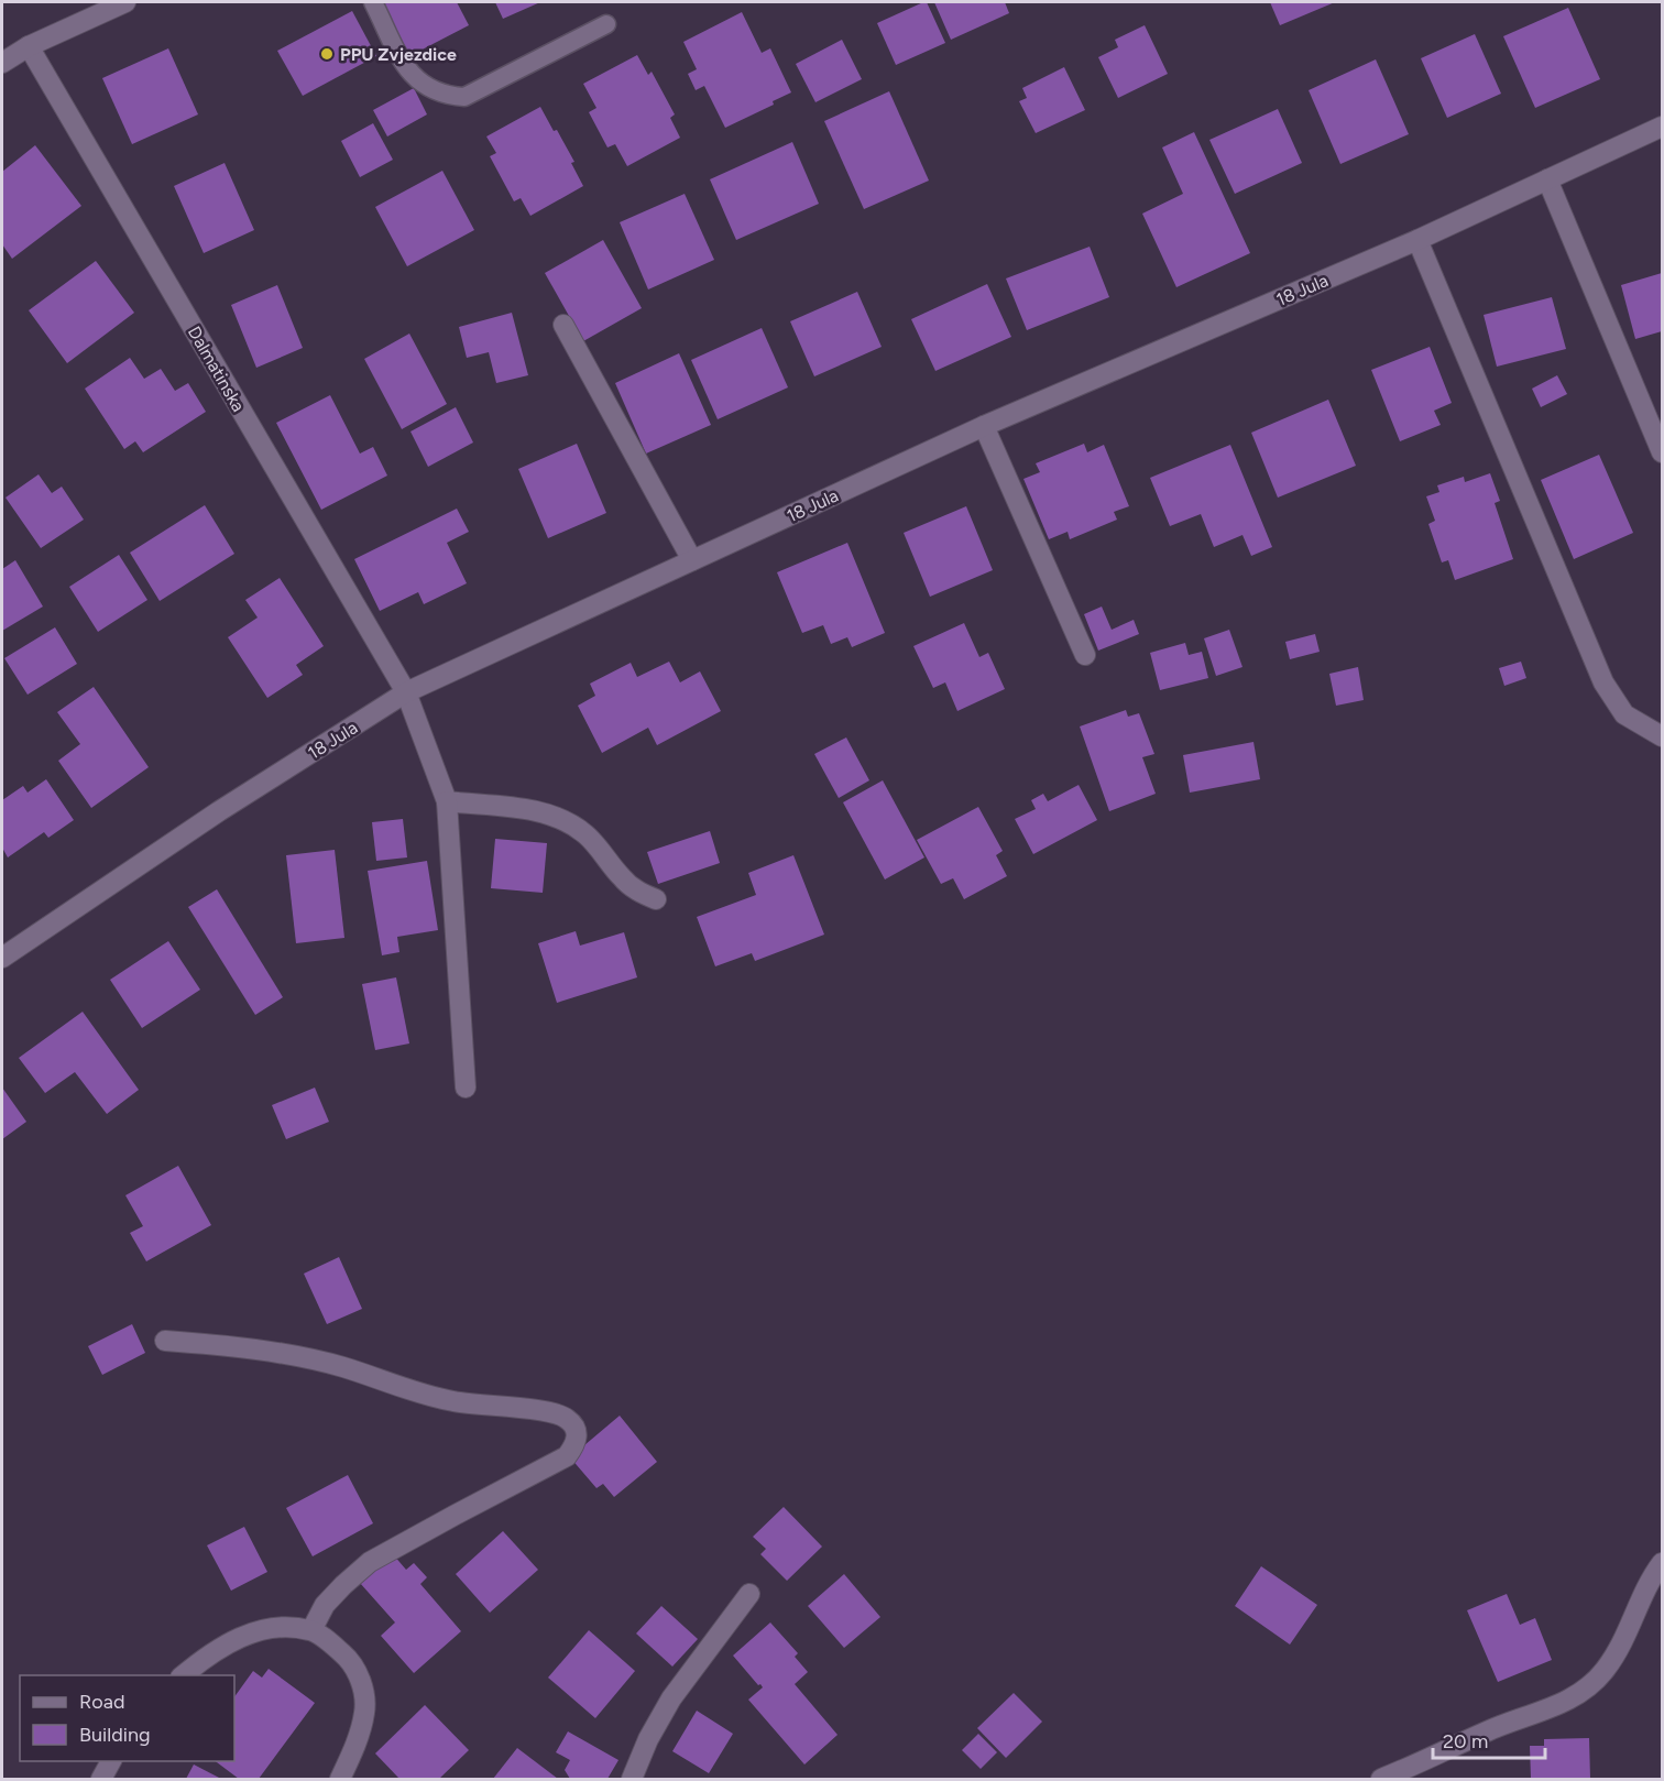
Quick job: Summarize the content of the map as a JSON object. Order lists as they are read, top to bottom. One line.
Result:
{"streets":{"street":["18 Jula","Dalmatinska"]},"crossings":[["18 Jula","Dalmatinska"]],"places":["PPU Zvjezdice"],"legend":["Road","Building"],"scale_bar":"20 m"}
